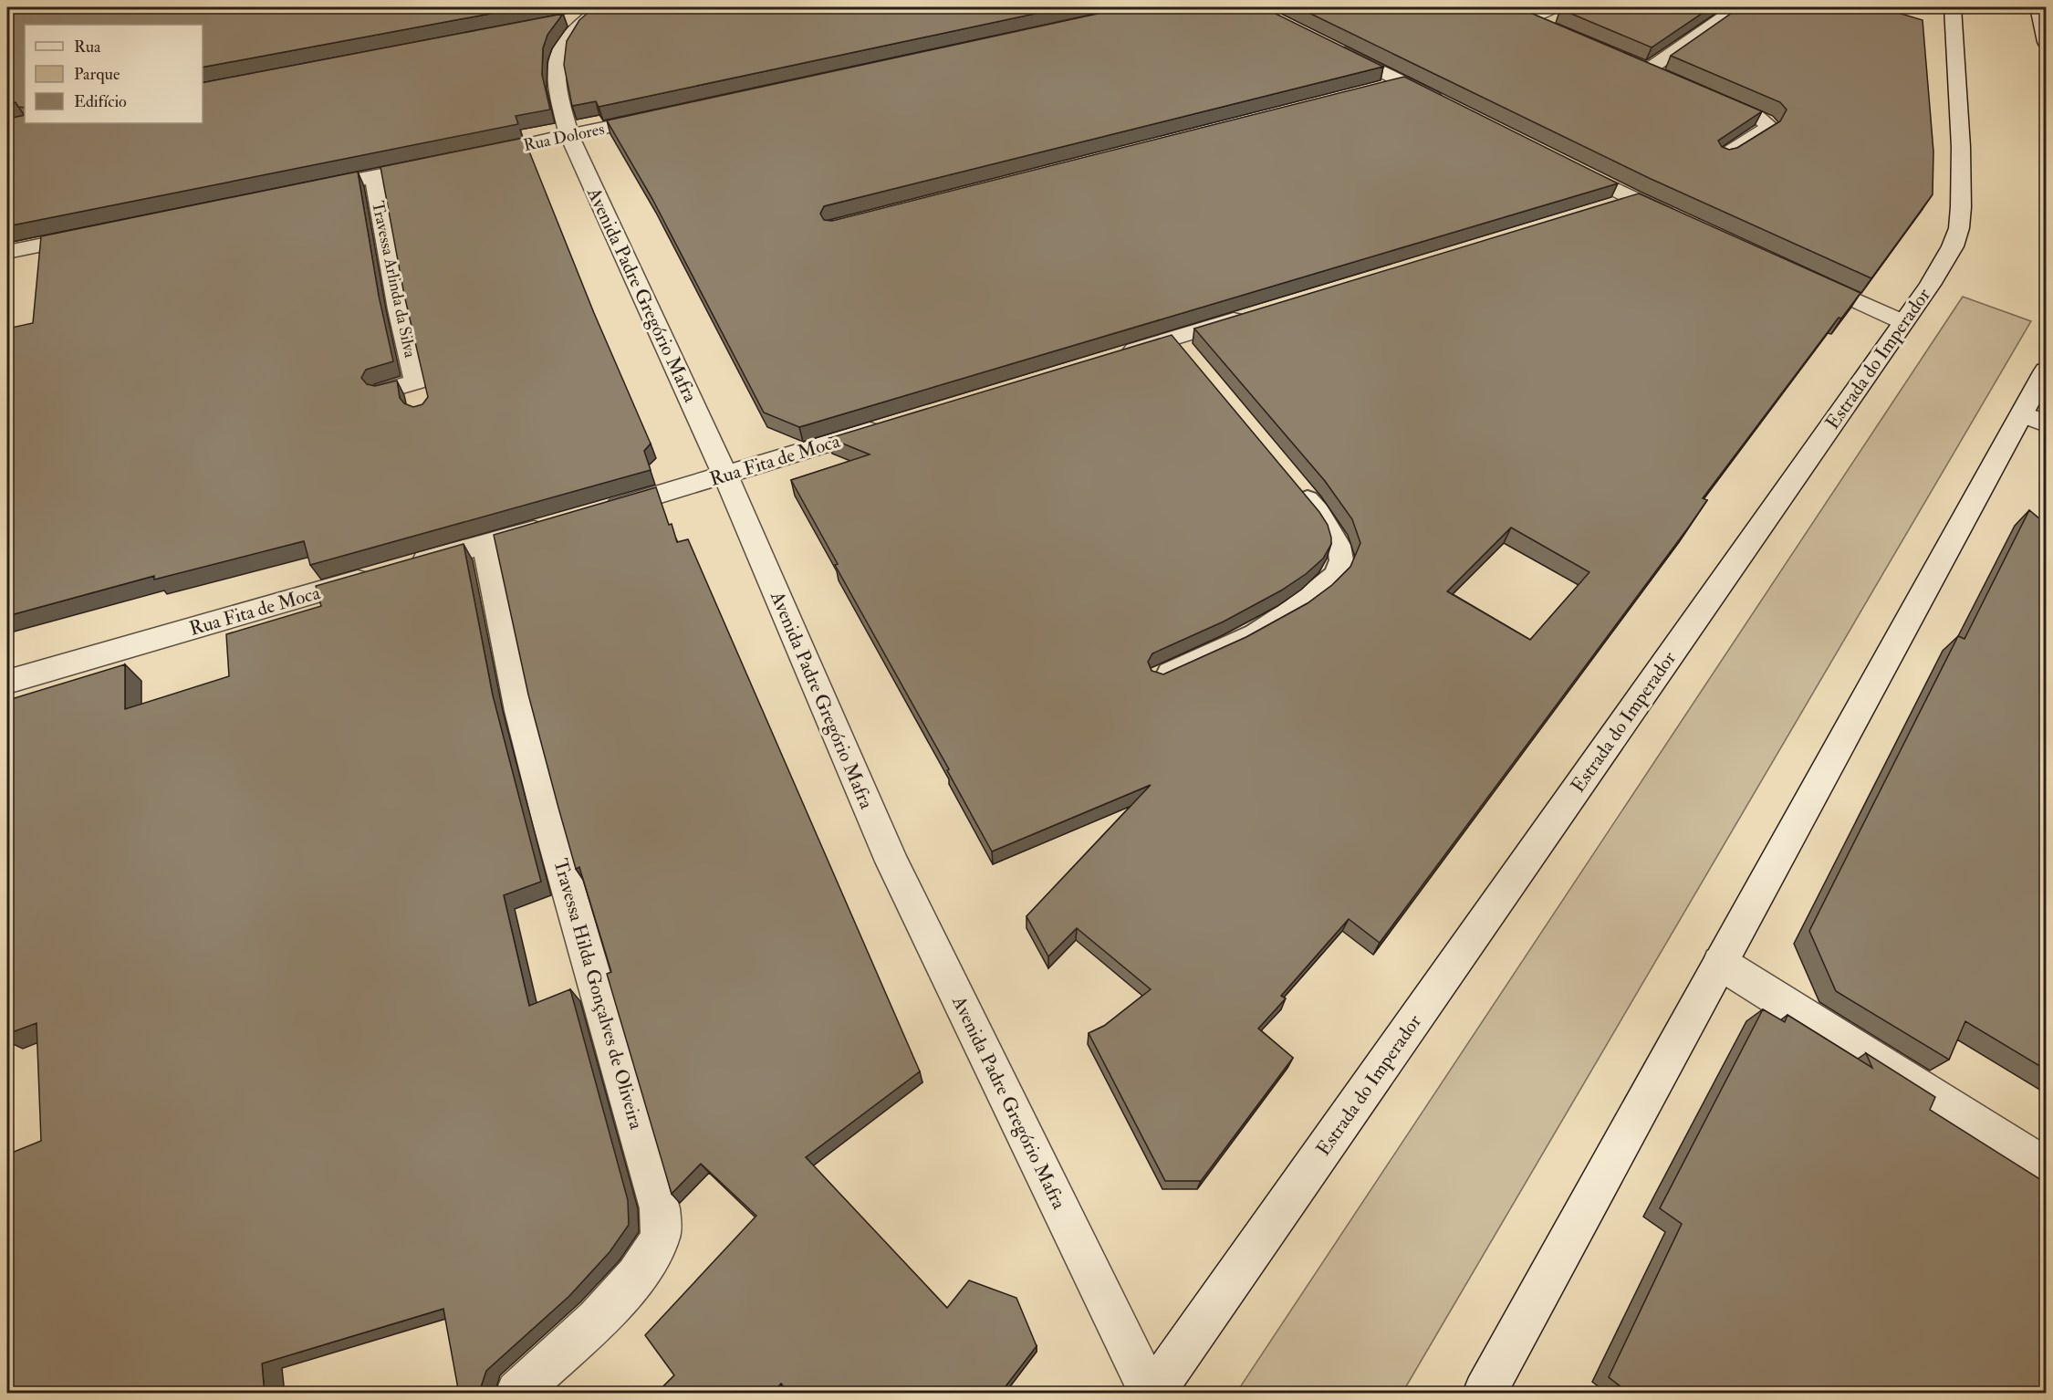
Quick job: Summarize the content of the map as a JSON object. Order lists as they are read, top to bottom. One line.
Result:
{"streets":{"street":["Rua Dolores","Travessa Arlinda da Silva","Avenida Padre Gregório Mafra","Estrada do Imperador","Rua Fita de Moca","Travessa Hilda Gonçalves de Oliveira"]},"crossings":[["Rua Dolores","Avenida Padre Gregório Mafra"],["Avenida Padre Gregório Mafra","Estrada do Imperador"],["Avenida Padre Gregório Mafra","Rua Fita de Moca"],["Rua Fita de Moca","Travessa Hilda Gonçalves de Oliveira"]],"legend":["Rua","Parque","Edifício"]}
